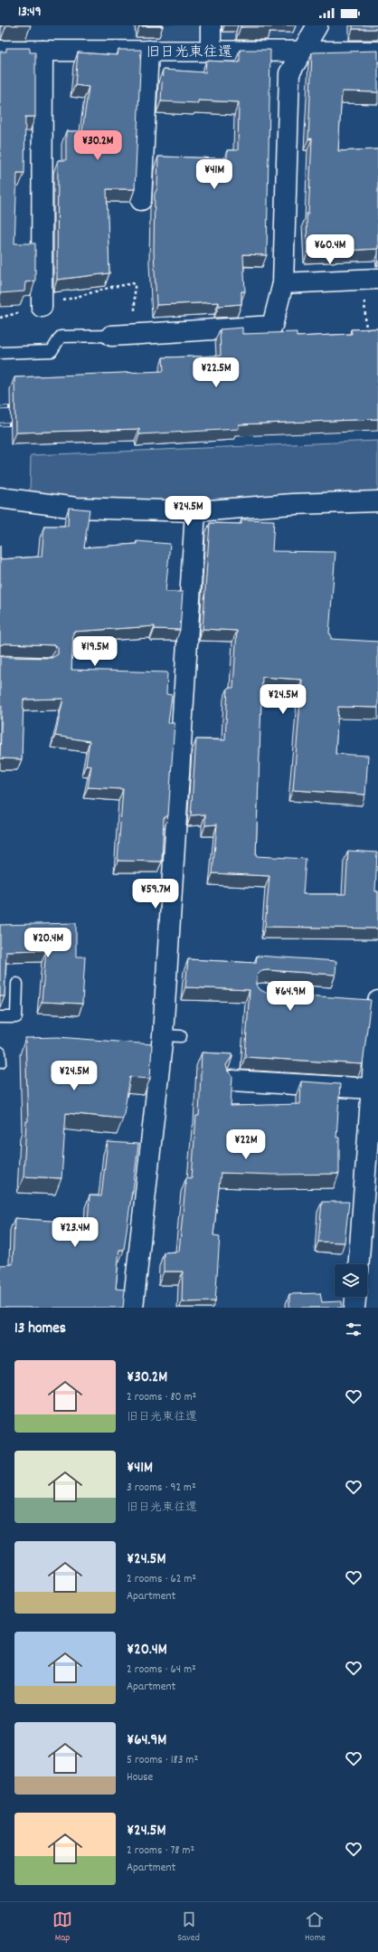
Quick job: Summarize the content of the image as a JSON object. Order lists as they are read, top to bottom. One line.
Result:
{"streets":{"street":["旧日光東往還"]},"page":{"status":"13:49","price":["¥30.2M","¥41M","¥60.4M","¥22.5M","¥24.5M","¥19.5M","¥24.5M","¥59.7M","¥20.4M","¥64.9M","¥24.5M","¥22M","¥23.4M"],"heading":"13 homes","list":[{"name":"¥30.2M","note":"2 rooms · 80 m² · 旧日光東往還"},{"name":"¥41M","note":"3 rooms · 92 m² · 旧日光東往還"},{"name":"¥24.5M","note":"2 rooms · 62 m² · Apartment"},{"name":"¥20.4M","note":"2 rooms · 64 m² · Apartment"},{"name":"¥64.9M","note":"5 rooms · 183 m² · House"},{"name":"¥24.5M","note":"2 rooms · 78 m² · Apartment"}],"tabs":["Map","Saved","Home"]}}
